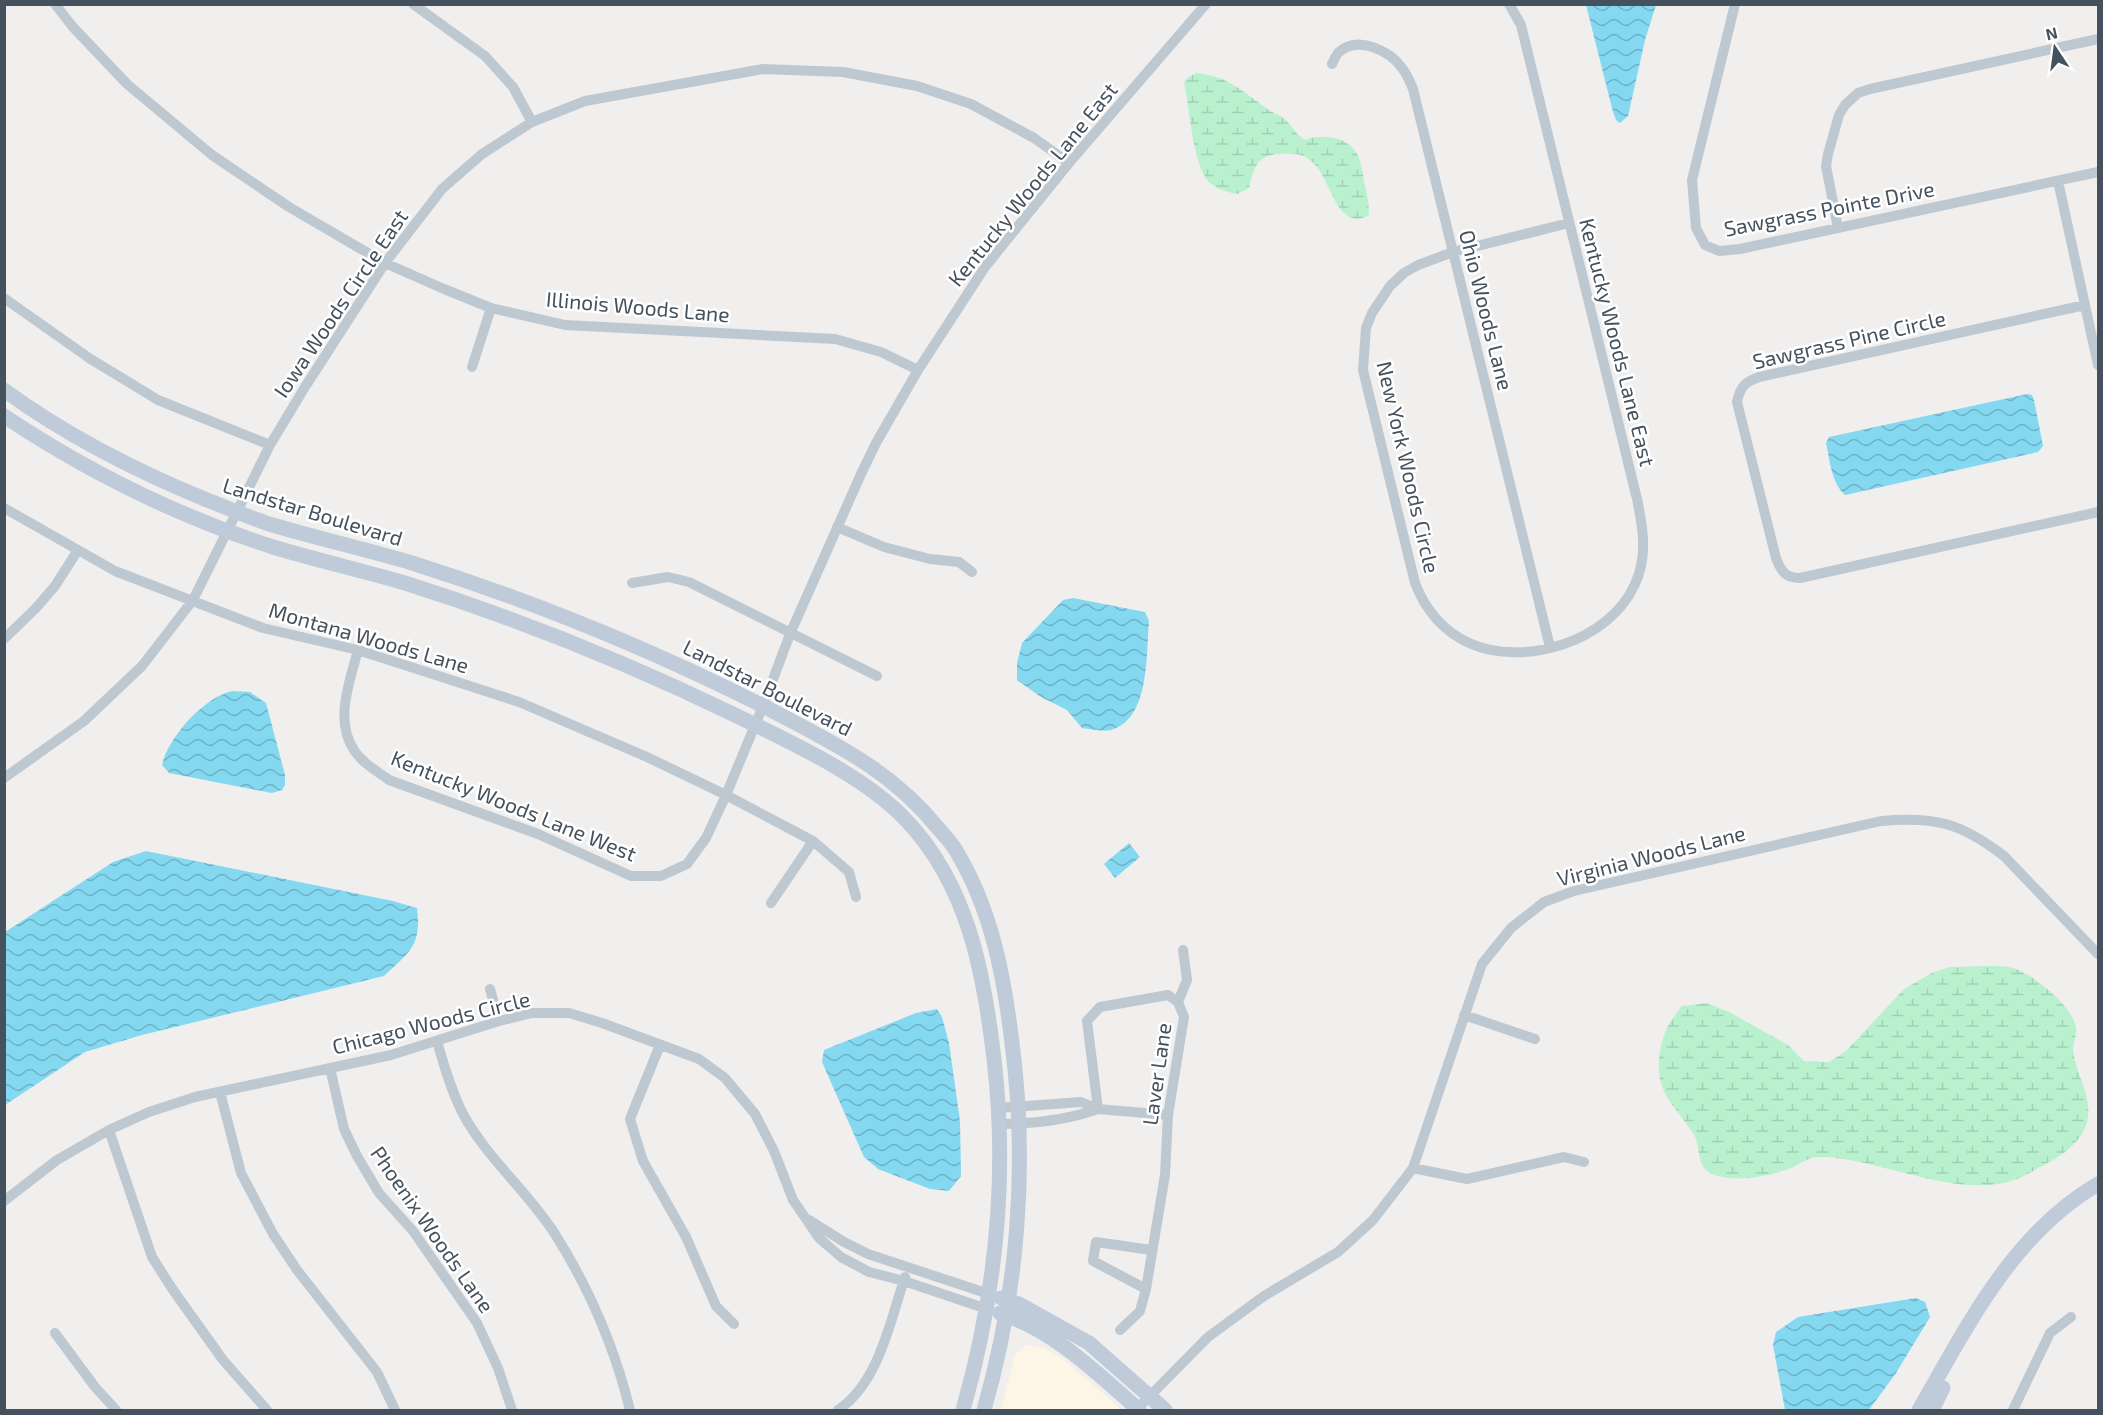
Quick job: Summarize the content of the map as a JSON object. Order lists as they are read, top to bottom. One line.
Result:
{"streets":{"street":["Kentucky Woods Lane East","Sawgrass Pointe Drive","Iowa Woods Circle East","Illinois Woods Lane","Ohio Woods Lane","Sawgrass Pine Circle","New York Woods Circle","Landstar Boulevard","Montana Woods Lane","Kentucky Woods Lane West","Virginia Woods Lane","Chicago Woods Circle","Laver Lane","Phoenix Woods Lane"]},"crossings":[["Kentucky Woods Lane East","Iowa Woods Circle East"],["Kentucky Woods Lane East","Illinois Woods Lane"],["Kentucky Woods Lane East","Ohio Woods Lane"],["Kentucky Woods Lane East","New York Woods Circle"],["Kentucky Woods Lane East","Landstar Boulevard"],["Kentucky Woods Lane East","Kentucky Woods Lane West"],["Iowa Woods Circle East","Illinois Woods Lane"],["Iowa Woods Circle East","Landstar Boulevard"],["Iowa Woods Circle East","Montana Woods Lane"],["Ohio Woods Lane","New York Woods Circle"],["Landstar Boulevard","Kentucky Woods Lane West"],["Landstar Boulevard","Chicago Woods Circle"],["Montana Woods Lane","Kentucky Woods Lane West"],["Chicago Woods Circle","Phoenix Woods Lane"]],"north":"top"}
